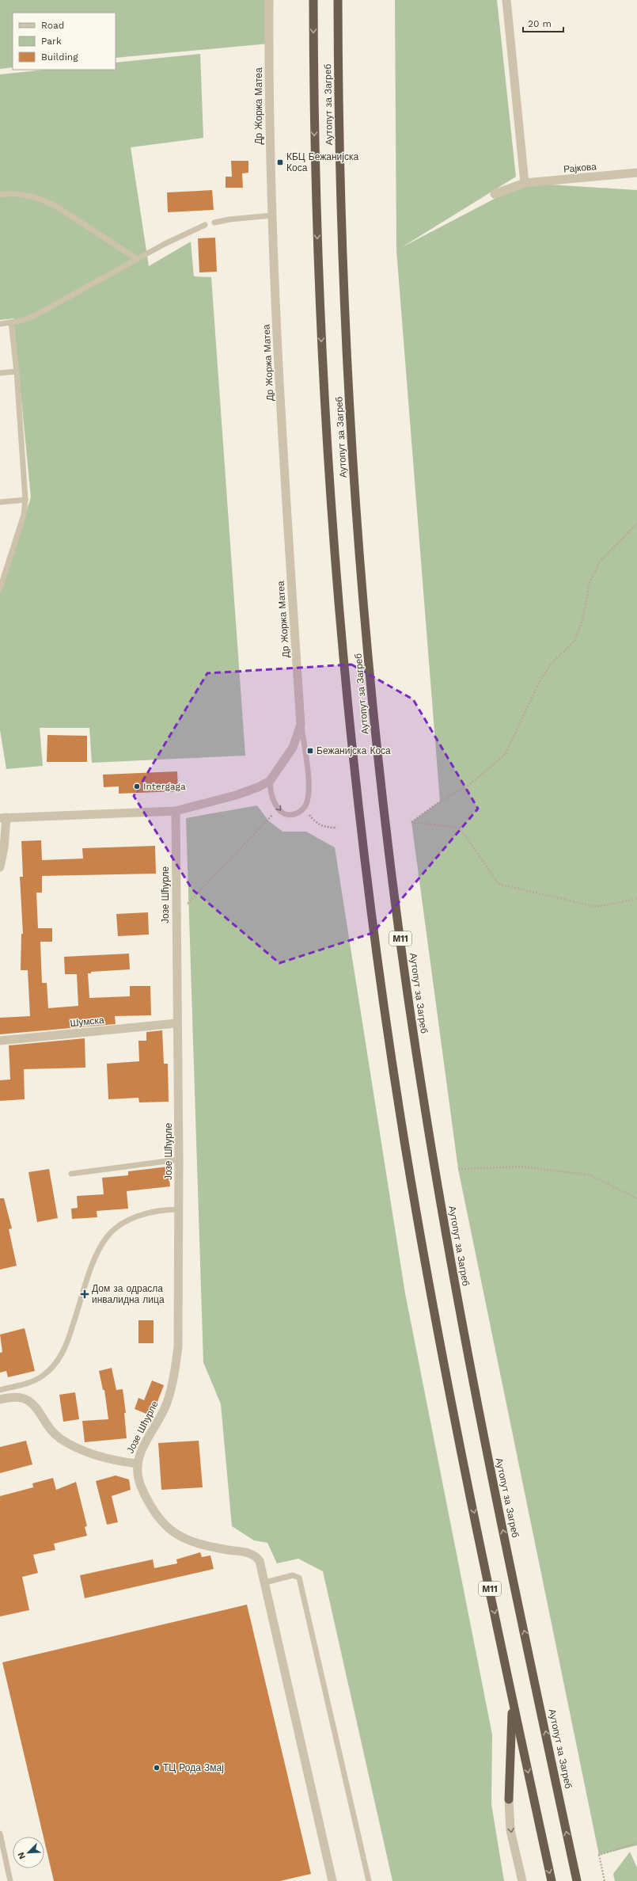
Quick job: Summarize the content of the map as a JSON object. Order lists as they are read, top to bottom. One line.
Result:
{"streets":{"highway":["Аутопут за Загреб","M11"],"street":["Др Жоржа Матеа","Рајкова","Јозе Шћурле","Шумска"]},"crossings":[["Јозе Шћурле","Шумска"]],"places":{"transit":["КБЦ Бежанијска Коса","Бежанијска Коса"],"other":["Intergaga","ТЦ Рода Змај"],"health":["Дом за одрасла инвалидна лица"]},"legend":["Road","Park","Building"],"scale_bar":"20 m","north":"bottom left"}
